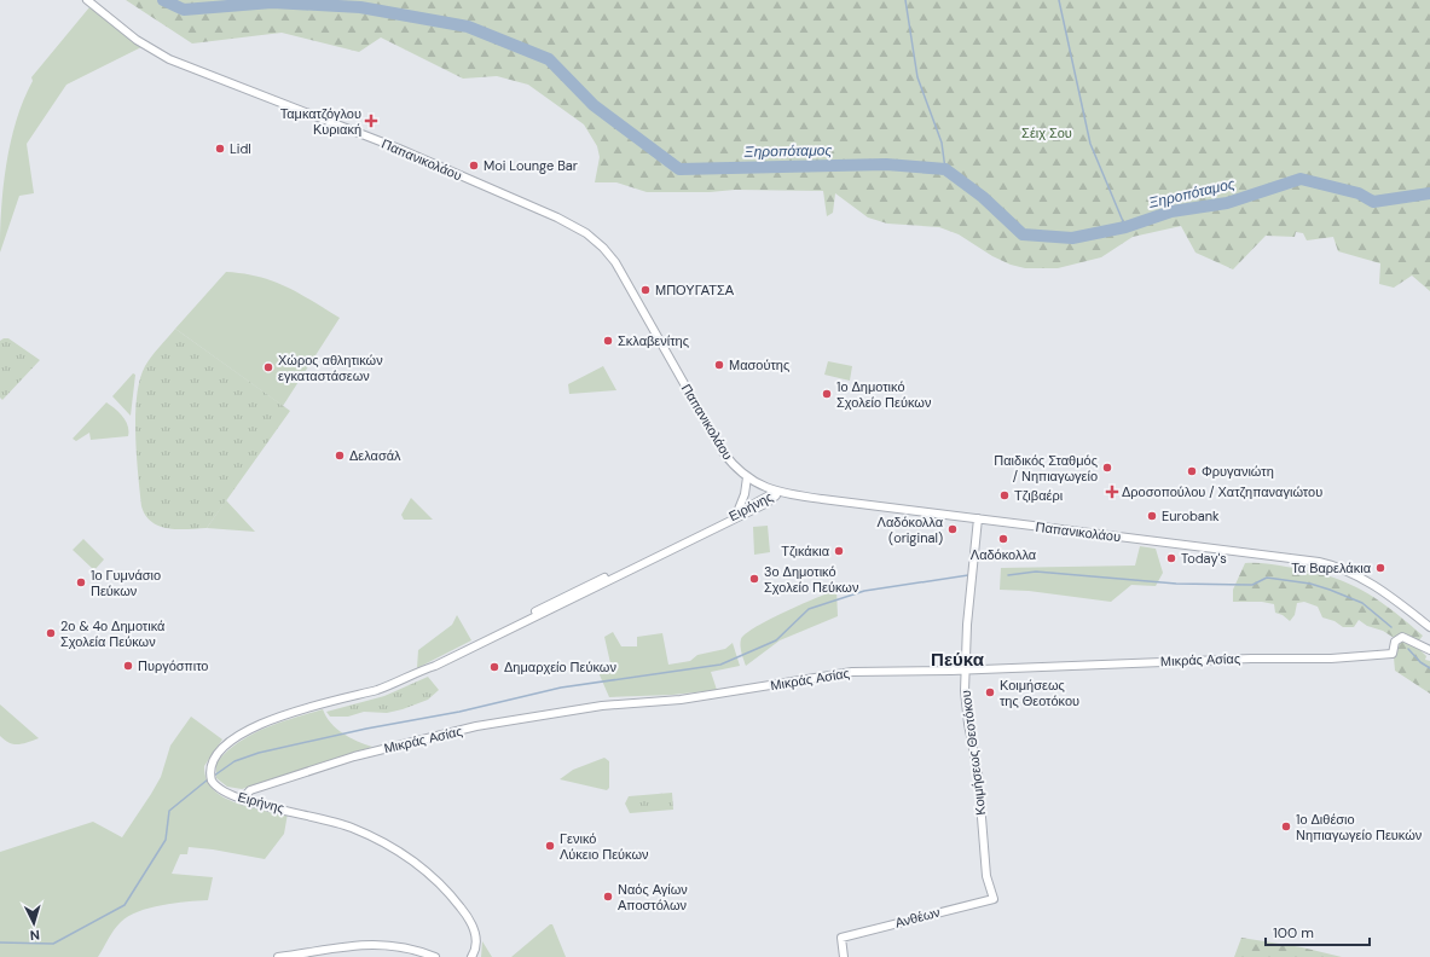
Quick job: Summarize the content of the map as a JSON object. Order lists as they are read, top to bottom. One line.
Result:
{"streets":{"street":["Παπανικολάου","Ειρήνης","Μικράς Ασίας","Κοιμήσεως Θεοτόκου","Ανθέων"]},"crossings":[["Παπανικολάου","Ειρήνης"],["Παπανικολάου","Κοιμήσεως Θεοτόκου"],["Ειρήνης","Μικράς Ασίας"],["Μικράς Ασίας","Κοιμήσεως Θεοτόκου"],["Κοιμήσεως Θεοτόκου","Ανθέων"]],"districts":["Πεύκα"],"water":["Ξηροπόταμος"],"parks":["Σέιχ Σου"],"places":{"health":["Ταμκατζόγλου Κυριακή","Δροσοπούλου / Χατζηπαναγιώτου"],"other":["Lidl","Moi Lounge Bar","ΜΠΟΥΓΑΤΣΑ","Σκλαβενίτης","Μασούτης","Χώρος αθλητικών εγκαταστάσεων","1ο Δημοτικό Σχολείο Πεύκων","Δελασάλ","Παιδικός Σταθμός / Νηπιαγωγείο","Φρυγανιώτη","Τζιβαέρι","Eurobank","Λαδόκολλα (original)","Λαδόκολλα","Τζικάκια","Today's","Τα Βαρελάκια","3ο Δημοτικό Σχολείο Πεύκων","1ο Γυμνάσιο Πεύκων","2ο & 4ο Δημοτικά Σχολεία Πεύκων","Πυργόσπιτο","Δημαρχείο Πεύκων","Κοιμήσεως της Θεοτόκου","1ο Διθέσιο Νηπιαγωγείο Πευκών","Γενικό Λύκειο Πεύκων","Ναός Αγίων Αποστόλων"]},"scale_bar":"100 m","north":"bottom"}
